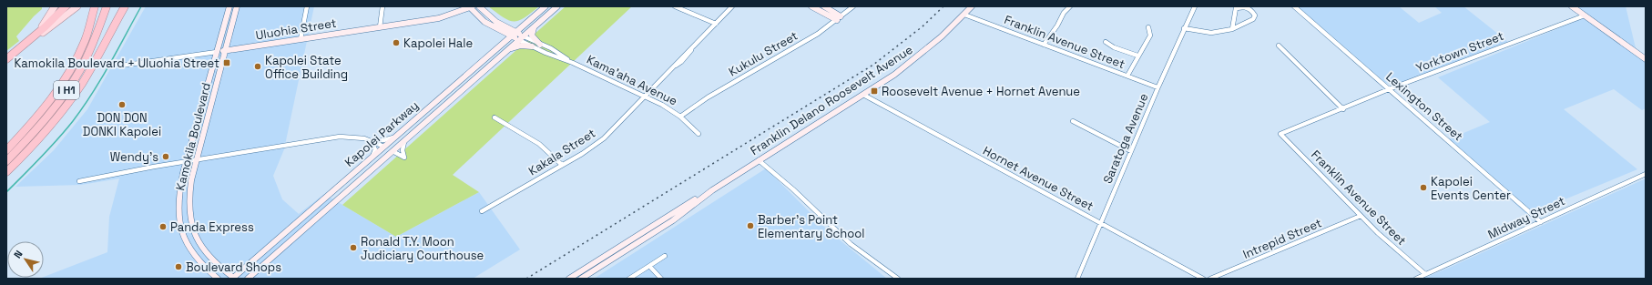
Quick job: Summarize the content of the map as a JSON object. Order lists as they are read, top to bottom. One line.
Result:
{"streets":{"highway":["I H1"],"main road":["Uluohia Street","Franklin Delano Roosevelt Avenue","Kapolei Parkway","Kamokila Boulevard"],"street":["Franklin Avenue Street","Yorktown Street","Kukulu Street","Kama'aha Avenue","Lexington Street","Saratoga Avenue","Kakala Street","Hornet Avenue Street","Midway Street","Intrepid Street"]},"crossings":[["Uluohia Street","Kamokila Boulevard"],["Franklin Avenue Street","Yorktown Street"],["Franklin Avenue Street","Franklin Delano Roosevelt Avenue"],["Franklin Avenue Street","Saratoga Avenue"],["Franklin Avenue Street","Midway Street"],["Franklin Avenue Street","Intrepid Street"],["Yorktown Street","Lexington Street"],["Kukulu Street","Kama'aha Avenue"],["Kama'aha Avenue","Kapolei Parkway"],["Kama'aha Avenue","Kakala Street"],["Franklin Delano Roosevelt Avenue","Hornet Avenue Street"],["Lexington Street","Midway Street"],["Kapolei Parkway","Kamokila Boulevard"],["Saratoga Avenue","Hornet Avenue Street"]],"places":{"other":["Kapolei Hale","Kapolei State Office Building","DON DON DONKI Kapolei","Wendy's","Kapolei Events Center","Barber's Point Elementary School","Panda Express","Ronald T.Y. Moon Judiciary Courthouse","Boulevard Shops"],"transit":["Kamokila Boulevard + Uluohia Street","Roosevelt Avenue + Hornet Avenue"]},"north":"top left"}
